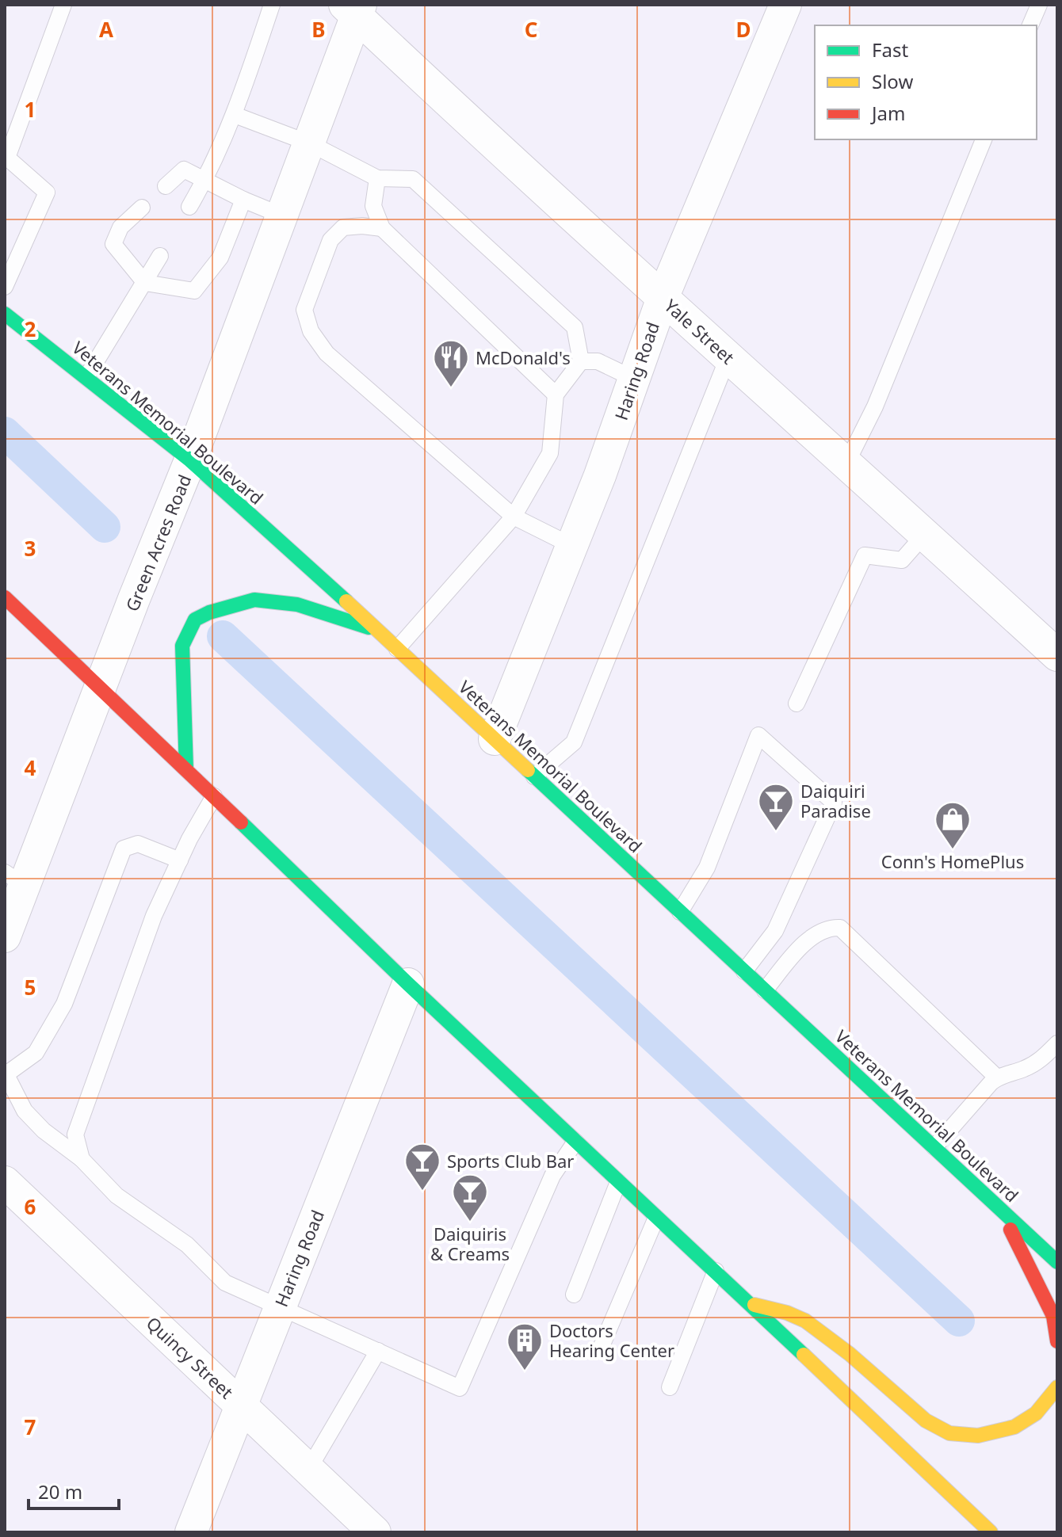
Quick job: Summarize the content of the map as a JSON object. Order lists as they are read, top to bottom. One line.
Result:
{"streets":{"main road":["Veterans Memorial Boulevard"],"street":["Yale Street","Haring Road","Green Acres Road","Quincy Street"]},"crossings":[["Yale Street","Haring Road"],["Yale Street","Green Acres Road"],["Haring Road","Veterans Memorial Boulevard"],["Haring Road","Quincy Street"],["Veterans Memorial Boulevard","Green Acres Road"]],"places":{"restaurant":["McDonald's"],"bar":["Daiquiri Paradise","Sports Club Bar","Daiquiris & Creams"],"shop":["Conn's HomePlus"],"building":["Doctors Hearing Center"]},"legend":["Fast","Slow","Jam"],"scale_bar":"20 m","grid":{"columns":["A","B","C","D"],"rows":["1","2","3","4","5","6","7"]}}
